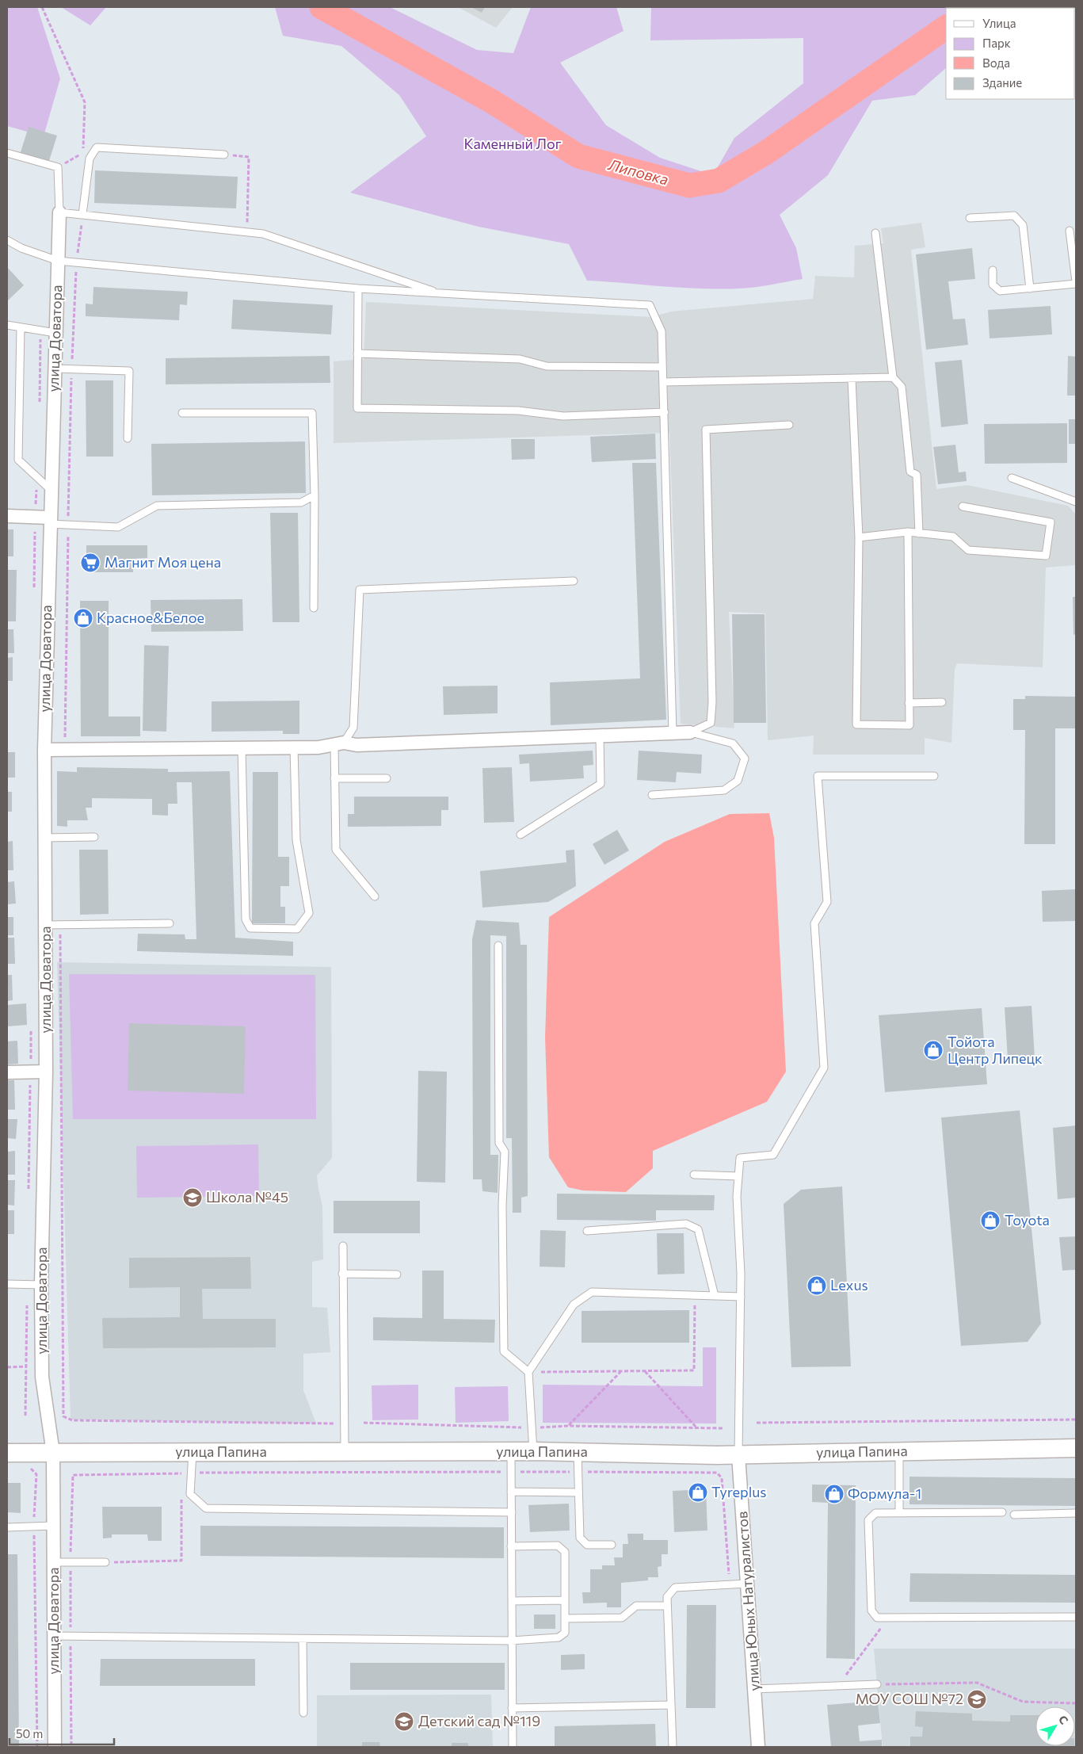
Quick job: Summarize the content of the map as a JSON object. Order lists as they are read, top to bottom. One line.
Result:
{"streets":{"street":["улица Доватора","улица Папина","улица Юных Натуралистов"]},"crossings":[["улица Доватора","улица Папина"],["улица Папина","улица Юных Натуралистов"]],"water":["Липовка"],"parks":["Каменный Лог"],"places":{"supermarket":["Магнит Моя цена"],"shop":["Красное&Белое","Тойота Центр Липецк","Toyota","Lexus","Tyreplus","Формула-1"],"school or university":["Школа №45","МОУ СОШ №72","Детский сад №119"]},"legend":["Улица","Парк","Вода","Здание"],"scale_bar":"50 m","north":"top right"}
